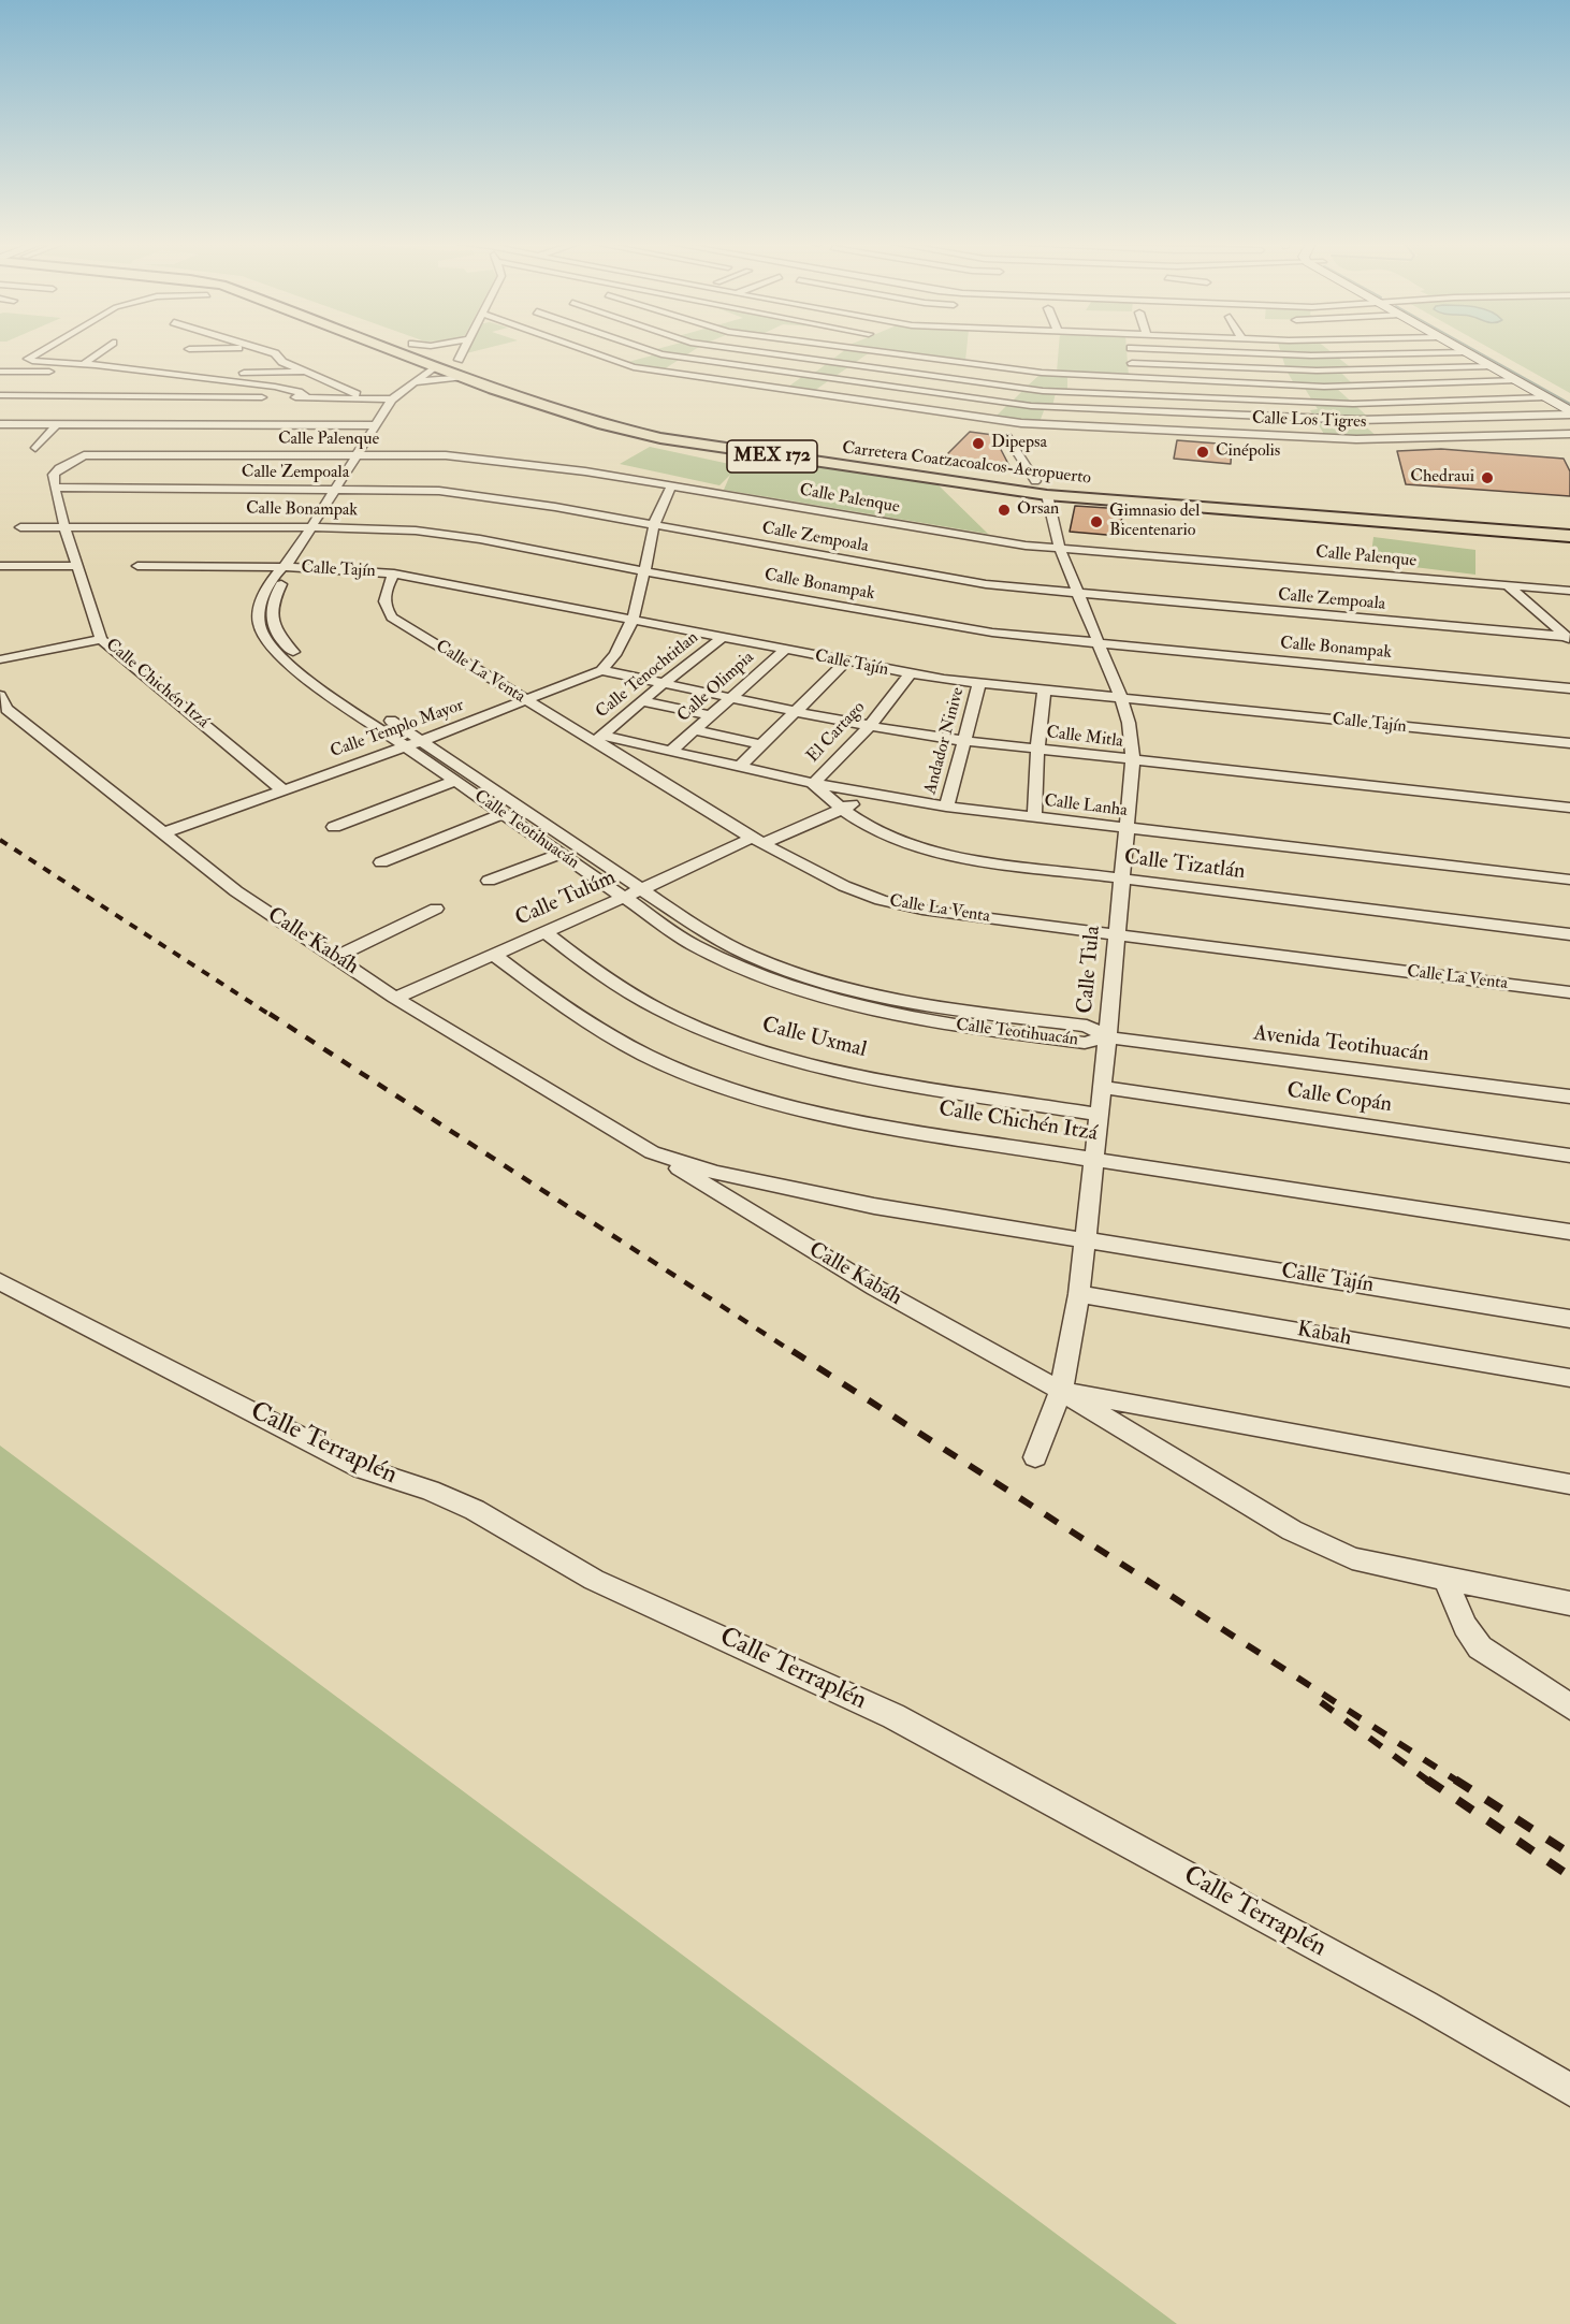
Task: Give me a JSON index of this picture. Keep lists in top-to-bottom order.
{
  "streets": {
    "main road": ["MEX 172", "Carretera Coatzacoalcos-Aeropuerto"],
    "street": [
      "Calle Los Tigres",
      "Calle Palenque",
      "Calle Zempoala",
      "Calle Bonampak",
      "Calle Tajín",
      "Calle La Venta",
      "Calle Tenochtitlan",
      "Calle Chichén Itzá",
      "Calle Olimpia",
      "Calle Templo Mayor",
      "El Cartago",
      "Calle Mitla",
      "Andador Ninive",
      "Calle Lanha",
      "Calle Teotihuacán",
      "Calle Tizatlán",
      "Calle Tulúm",
      "Calle Kabáh",
      "Calle Tula",
      "Calle Uxmal",
      "Avenida Teotihuacán",
      "Calle Copán",
      "Kabah",
      "Calle Terraplén"
    ]
  },
  "crossings": [
    ["Calle Palenque", "Calle Zempoala"],
    ["Calle Palenque", "Calle Chichén Itzá"],
    ["Calle Palenque", "Calle Teotihuacán"],
    ["Calle Palenque", "Calle Tula"],
    ["Carretera Coatzacoalcos-Aeropuerto", "Calle Teotihuacán"],
    ["Carretera Coatzacoalcos-Aeropuerto", "Calle Tula"],
    ["Calle Zempoala", "Calle Chichén Itzá"],
    ["Calle Zempoala", "Calle Teotihuacán"],
    ["Calle Zempoala", "Calle Tula"],
    ["Calle Bonampak", "Calle Chichén Itzá"],
    ["Calle Bonampak", "Calle Teotihuacán"],
    ["Calle Bonampak", "Calle Tula"],
    ["Calle Tajín", "Calle La Venta"],
    ["Calle Tajín", "Calle Tenochtitlan"],
    ["Calle Tajín", "Calle Olimpia"],
    ["Calle Tajín", "El Cartago"],
    ["Calle Tajín", "Andador Ninive"],
    ["Calle Tajín", "Calle Teotihuacán"],
    ["Calle Tajín", "Calle Kabáh"],
    ["Calle Tajín", "Calle Tula"],
    ["Calle La Venta", "Calle Tenochtitlan"],
    ["Calle La Venta", "Calle Templo Mayor"],
    ["Calle La Venta", "Calle Lanha"],
    ["Calle La Venta", "Calle Tulúm"],
    ["Calle La Venta", "Calle Tula"],
    ["Calle Tenochtitlan", "Calle Mitla"],
    ["Calle Tenochtitlan", "Calle Lanha"],
    ["Calle Chichén Itzá", "Calle Templo Mayor"],
    ["Calle Chichén Itzá", "Calle Tulúm"],
    ["Calle Chichén Itzá", "Calle Tula"],
    ["Calle Olimpia", "Calle Mitla"],
    ["Calle Olimpia", "Calle Lanha"],
    ["Calle Templo Mayor", "Calle Mitla"],
    ["Calle Templo Mayor", "Calle Teotihuacán"],
    ["Calle Templo Mayor", "Calle Kabáh"],
    ["El Cartago", "Calle Mitla"],
    ["El Cartago", "Calle Lanha"],
    ["El Cartago", "Calle Tizatlán"],
    ["Calle Mitla", "Andador Ninive"],
    ["Calle Mitla", "Calle Tula"],
    ["Andador Ninive", "Calle Lanha"],
    ["Calle Lanha", "Calle Tizatlán"],
    ["Calle Lanha", "Calle Tulúm"],
    ["Calle Lanha", "Calle Tula"],
    ["Calle Teotihuacán", "Calle Tulúm"],
    ["Calle Teotihuacán", "Calle Tula"],
    ["Calle Teotihuacán", "Avenida Teotihuacán"],
    ["Calle Tizatlán", "Calle Tulúm"],
    ["Calle Tizatlán", "Calle Tula"],
    ["Calle Tulúm", "Calle Kabáh"],
    ["Calle Tulúm", "Calle Uxmal"],
    ["Calle Kabáh", "Calle Tula"],
    ["Calle Tula", "Calle Uxmal"],
    ["Calle Tula", "Avenida Teotihuacán"],
    ["Calle Tula", "Calle Copán"],
    ["Calle Tula", "Kabah"]
  ],
  "places": [
    "Dipepsa",
    "Cinépolis",
    "Chedraui",
    "Orsan",
    "Gimnasio del Bicentenario"
  ]
}
